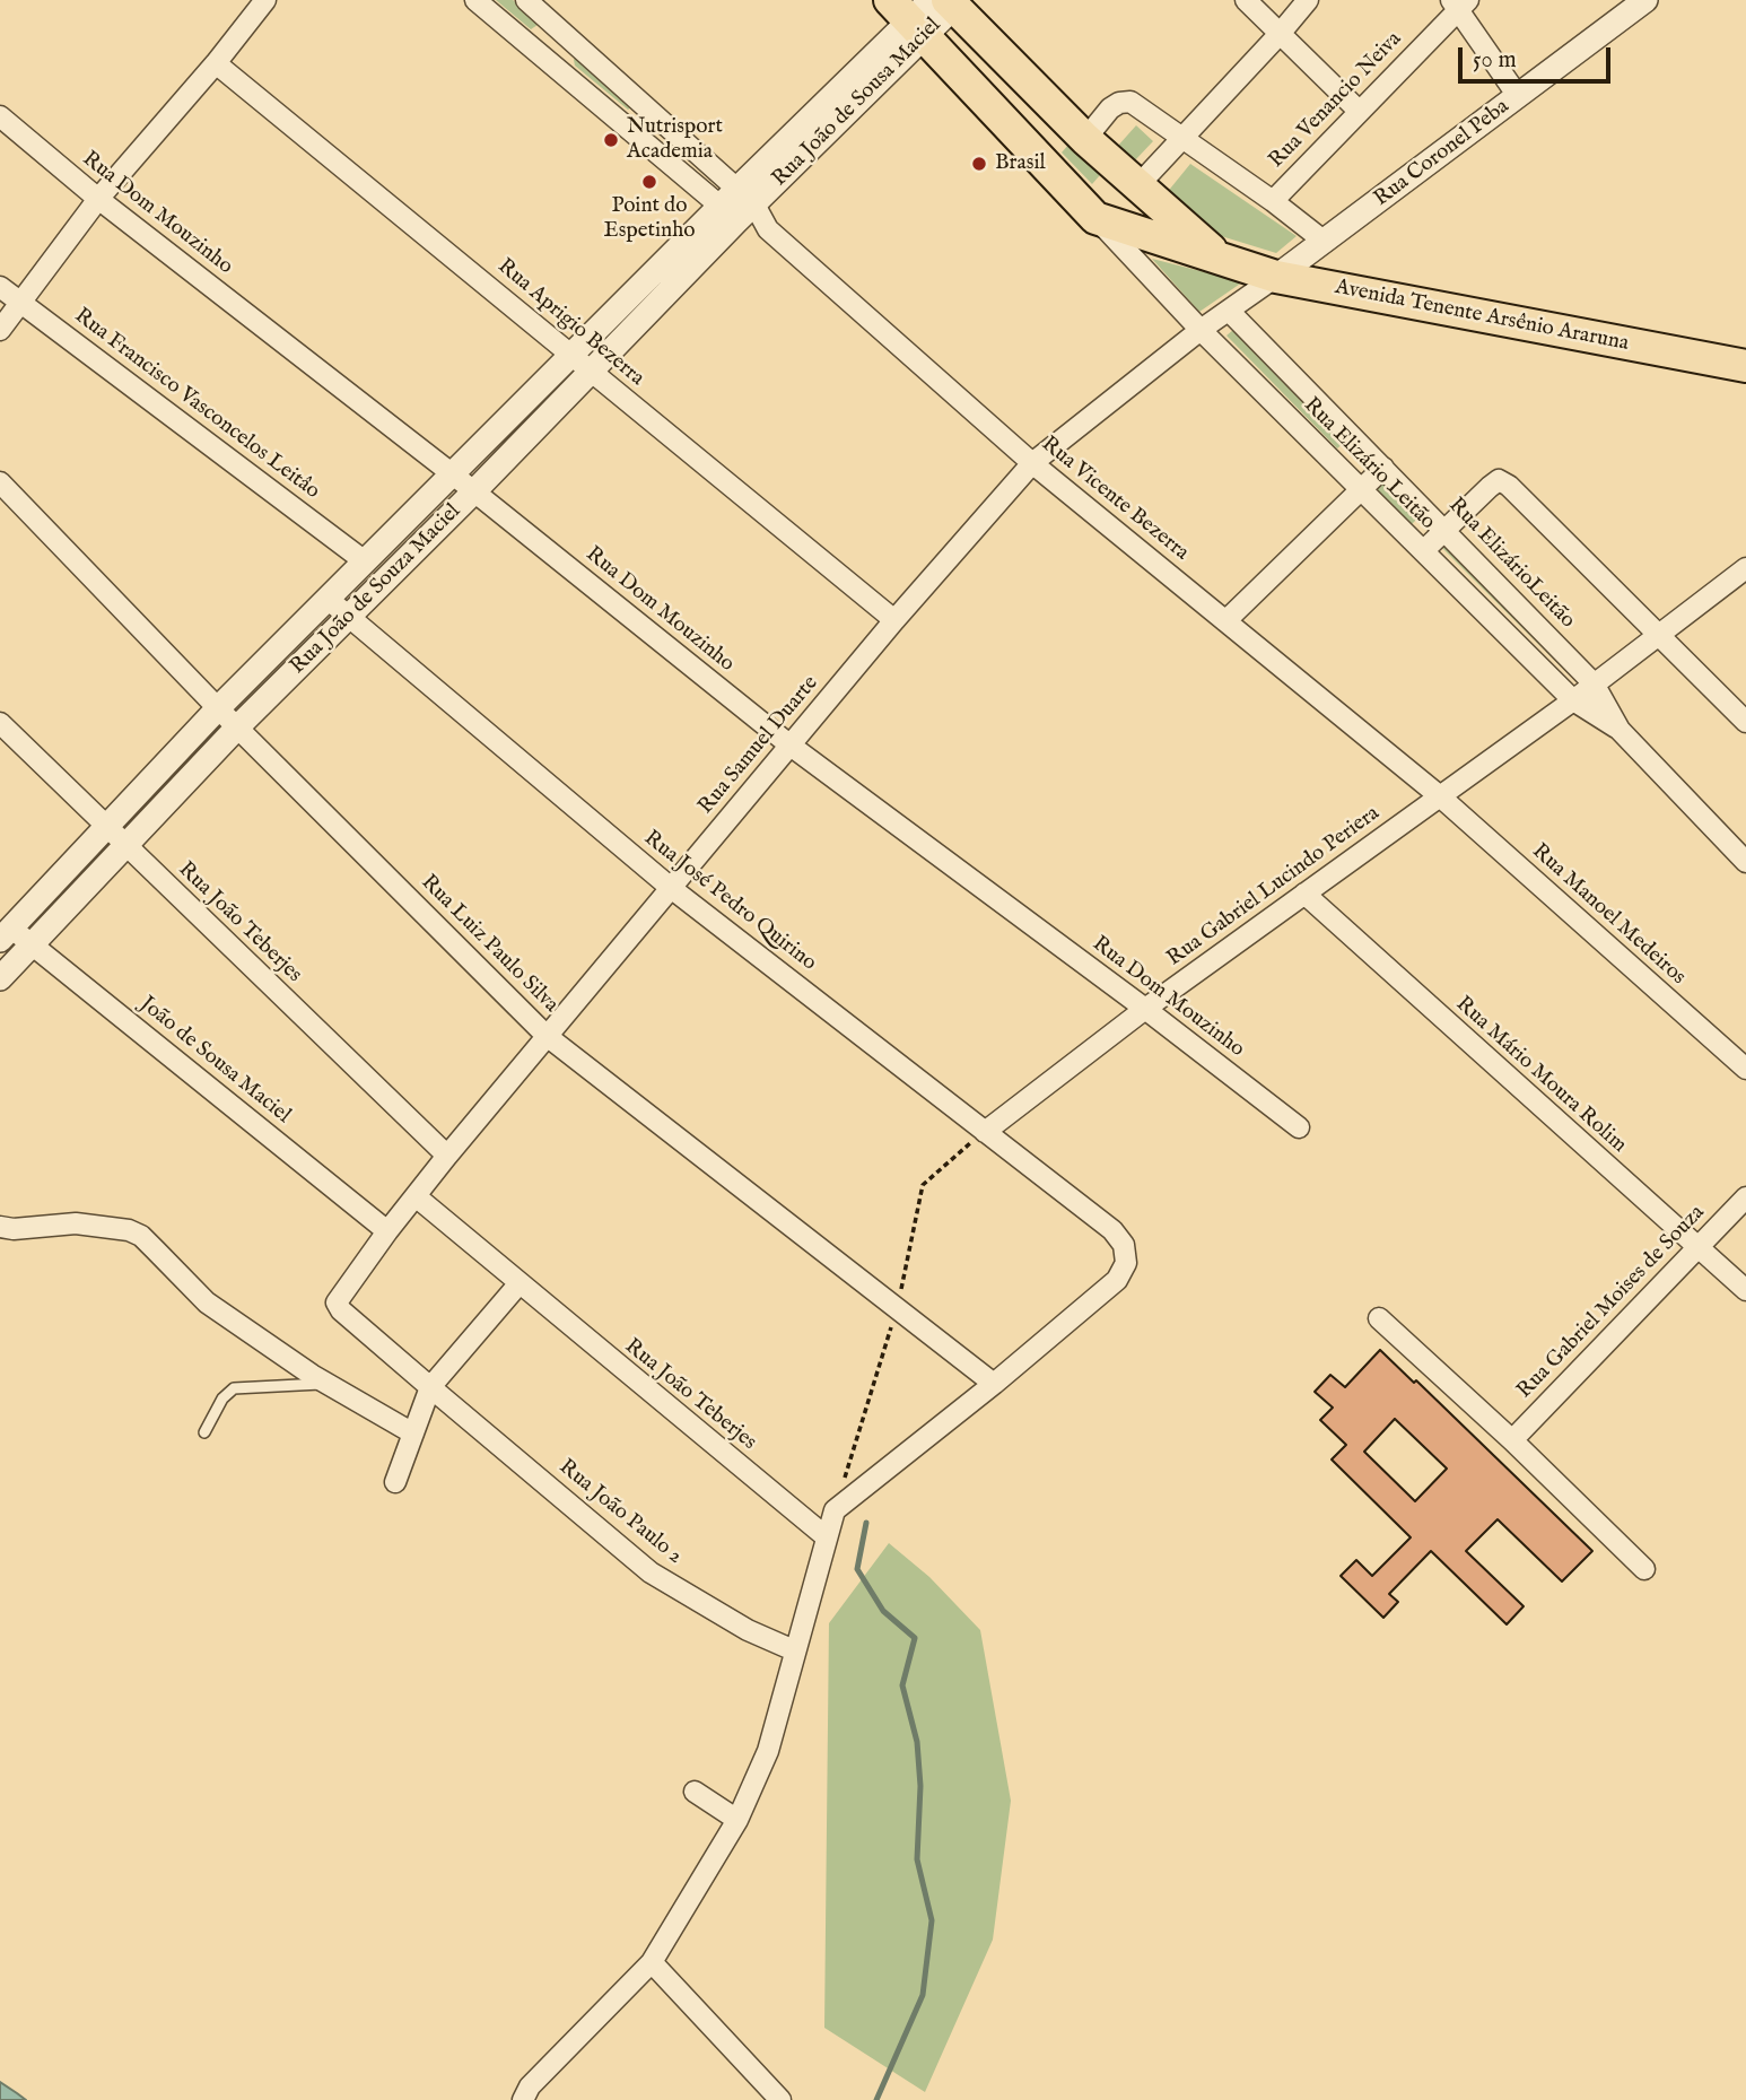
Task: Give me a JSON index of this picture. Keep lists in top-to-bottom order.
{
  "streets": {
    "main road": ["Avenida Tenente Arsênio Araruna"],
    "street": [
      "Rua Venancio Neiva",
      "Rua João de Sousa Maciel",
      "Rua Coronel Peba",
      "Rua Dom Mouzinho",
      "Rua Aprigio Bezerra",
      "Rua Francisco Vasconcelos Leitâo",
      "Rua Elizário Leitão",
      "Rua Vicente Bezerra",
      "Rua ElizárioLeitão",
      "Rua João de Souza Maciel",
      "Rua Samuel Duarte",
      "Rua Gabriel Lucindo Periera",
      "Rua José Pedro Quirino",
      "Rua Manoel Medeiros",
      "Rua João Teberjes",
      "Rua Luiz Paulo Silva",
      "João de Sousa Maciel",
      "Rua Mário Moura Rolim",
      "Rua Gabriel Moises de Souza",
      "Rua João Paulo 2"
    ]
  },
  "crossings": [
    ["Rua João de Sousa Maciel", "Rua Vicente Bezerra"],
    ["Rua João de Sousa Maciel", "Rua João de Souza Maciel"],
    ["Rua Coronel Peba", "Avenida Tenente Arsênio Araruna"],
    ["Rua Coronel Peba", "Rua Samuel Duarte"],
    ["Rua Dom Mouzinho", "Rua João de Souza Maciel"],
    ["Rua Dom Mouzinho", "Rua Samuel Duarte"],
    ["Rua Dom Mouzinho", "Rua Gabriel Lucindo Periera"],
    ["Avenida Tenente Arsênio Araruna", "Rua Elizário Leitão"],
    ["Avenida Tenente Arsênio Araruna", "Rua Samuel Duarte"],
    ["Rua Aprigio Bezerra", "Rua João de Souza Maciel"],
    ["Rua Aprigio Bezerra", "Rua Samuel Duarte"],
    ["Rua Francisco Vasconcelos Leitâo", "Rua João de Souza Maciel"],
    ["Rua Elizário Leitão", "Rua ElizárioLeitão"],
    ["Rua Elizário Leitão", "Rua Samuel Duarte"],
    ["Rua Elizário Leitão", "Rua Gabriel Lucindo Periera"],
    ["Rua Vicente Bezerra", "Rua João de Souza Maciel"],
    ["Rua Vicente Bezerra", "Rua Samuel Duarte"],
    ["Rua Vicente Bezerra", "Rua Gabriel Lucindo Periera"],
    ["Rua Vicente Bezerra", "Rua Manoel Medeiros"],
    ["Rua ElizárioLeitão", "Rua Samuel Duarte"],
    ["Rua ElizárioLeitão", "Rua Gabriel Lucindo Periera"],
    ["Rua João de Souza Maciel", "Rua José Pedro Quirino"],
    ["Rua João de Souza Maciel", "Rua João Teberjes"],
    ["Rua João de Souza Maciel", "Rua Luiz Paulo Silva"],
    ["Rua João de Souza Maciel", "João de Sousa Maciel"],
    ["Rua Samuel Duarte", "Rua José Pedro Quirino"],
    ["Rua Samuel Duarte", "Rua João Teberjes"],
    ["Rua Samuel Duarte", "Rua Luiz Paulo Silva"],
    ["Rua Samuel Duarte", "João de Sousa Maciel"],
    ["Rua Samuel Duarte", "Rua João Paulo 2"],
    ["Rua Gabriel Lucindo Periera", "Rua José Pedro Quirino"],
    ["Rua Gabriel Lucindo Periera", "Rua Manoel Medeiros"],
    ["Rua Gabriel Lucindo Periera", "Rua Mário Moura Rolim"],
    ["Rua José Pedro Quirino", "Rua Luiz Paulo Silva"],
    ["Rua Mário Moura Rolim", "Rua Gabriel Moises de Souza"]
  ],
  "places": ["Nutrisport Academia", "Brasil", "Point do Espetinho"],
  "scale_bar": "50 m"
}
